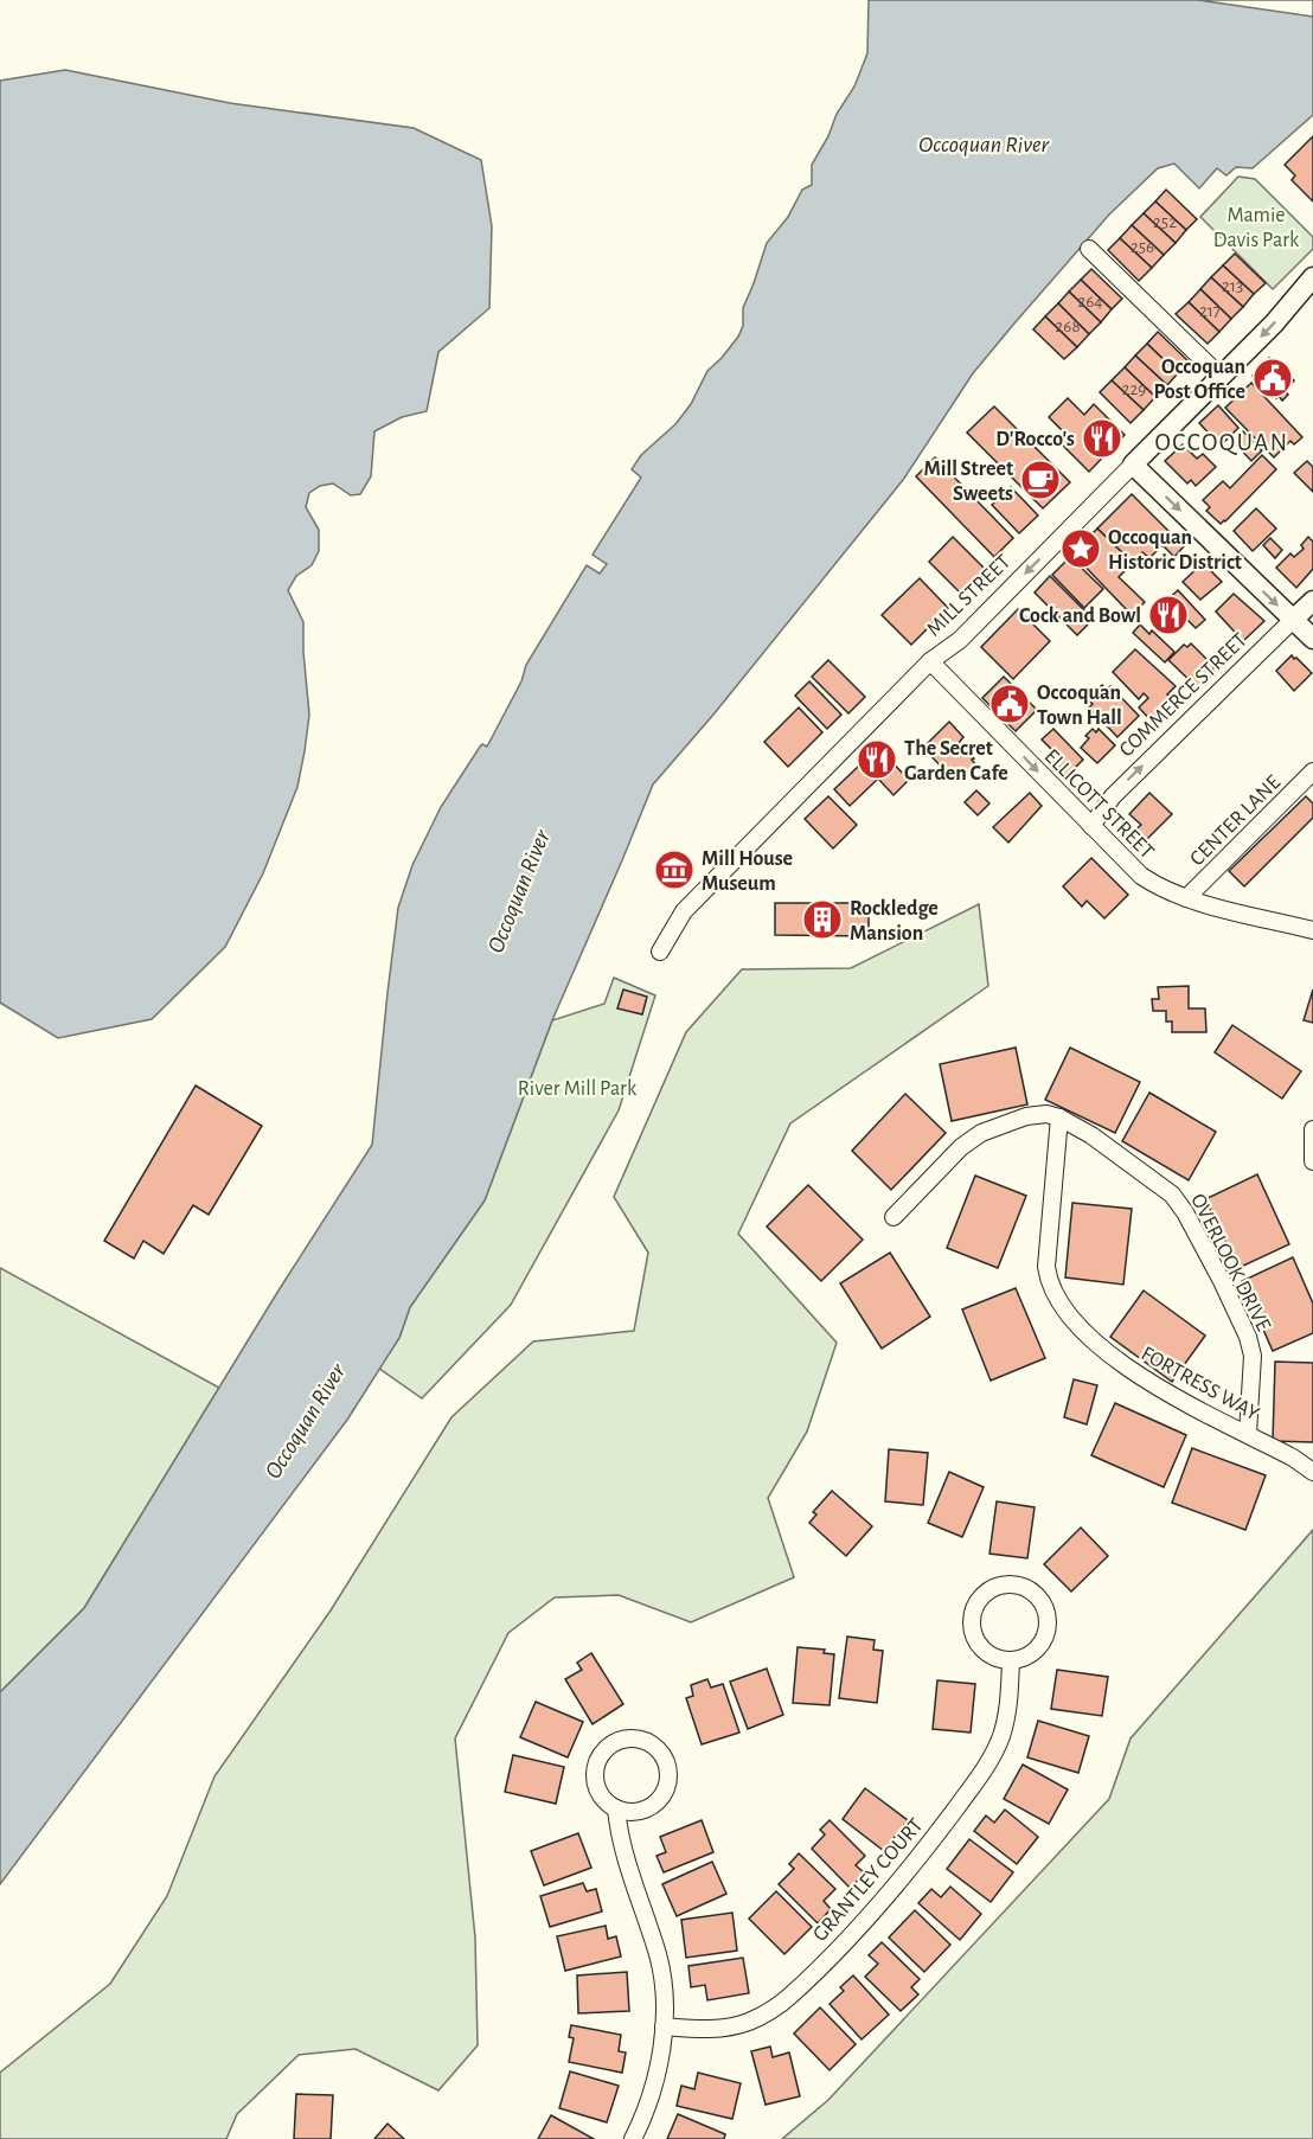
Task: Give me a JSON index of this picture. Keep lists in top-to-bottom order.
{
  "streets": {
    "street": [
      "MILL STREET",
      "COMMERCE STREET",
      "ELLICOTT STREET",
      "CENTER LANE",
      "OVERLOOK DRIVE",
      "FORTRESS WAY",
      "GRANTLEY COURT"
    ]
  },
  "crossings": [
    ["MILL STREET", "ELLICOTT STREET"],
    ["COMMERCE STREET", "ELLICOTT STREET"],
    ["ELLICOTT STREET", "CENTER LANE"],
    ["OVERLOOK DRIVE", "FORTRESS WAY"]
  ],
  "one_way": ["MILL STREET", "COMMERCE STREET", "ELLICOTT STREET"],
  "districts": ["OCCOQUAN"],
  "water": ["Occoquan River"],
  "parks": ["Mamie Davis Park", "River Mill Park"],
  "places": {
    "public building": ["Occoquan Post Office", "Occoquan Town Hall"],
    "restaurant": ["D'Rocco's", "Cock and Bowl", "The Secret Garden Cafe"],
    "cafe": ["Mill Street Sweets"],
    "place": ["Occoquan Historic District"],
    "museum": ["Mill House Museum"],
    "building": ["Rockledge Mansion"]
  },
  "house_numbers": [
    "252",
    "256",
    "213",
    "264",
    "217",
    "268",
    "229"
  ]
}
